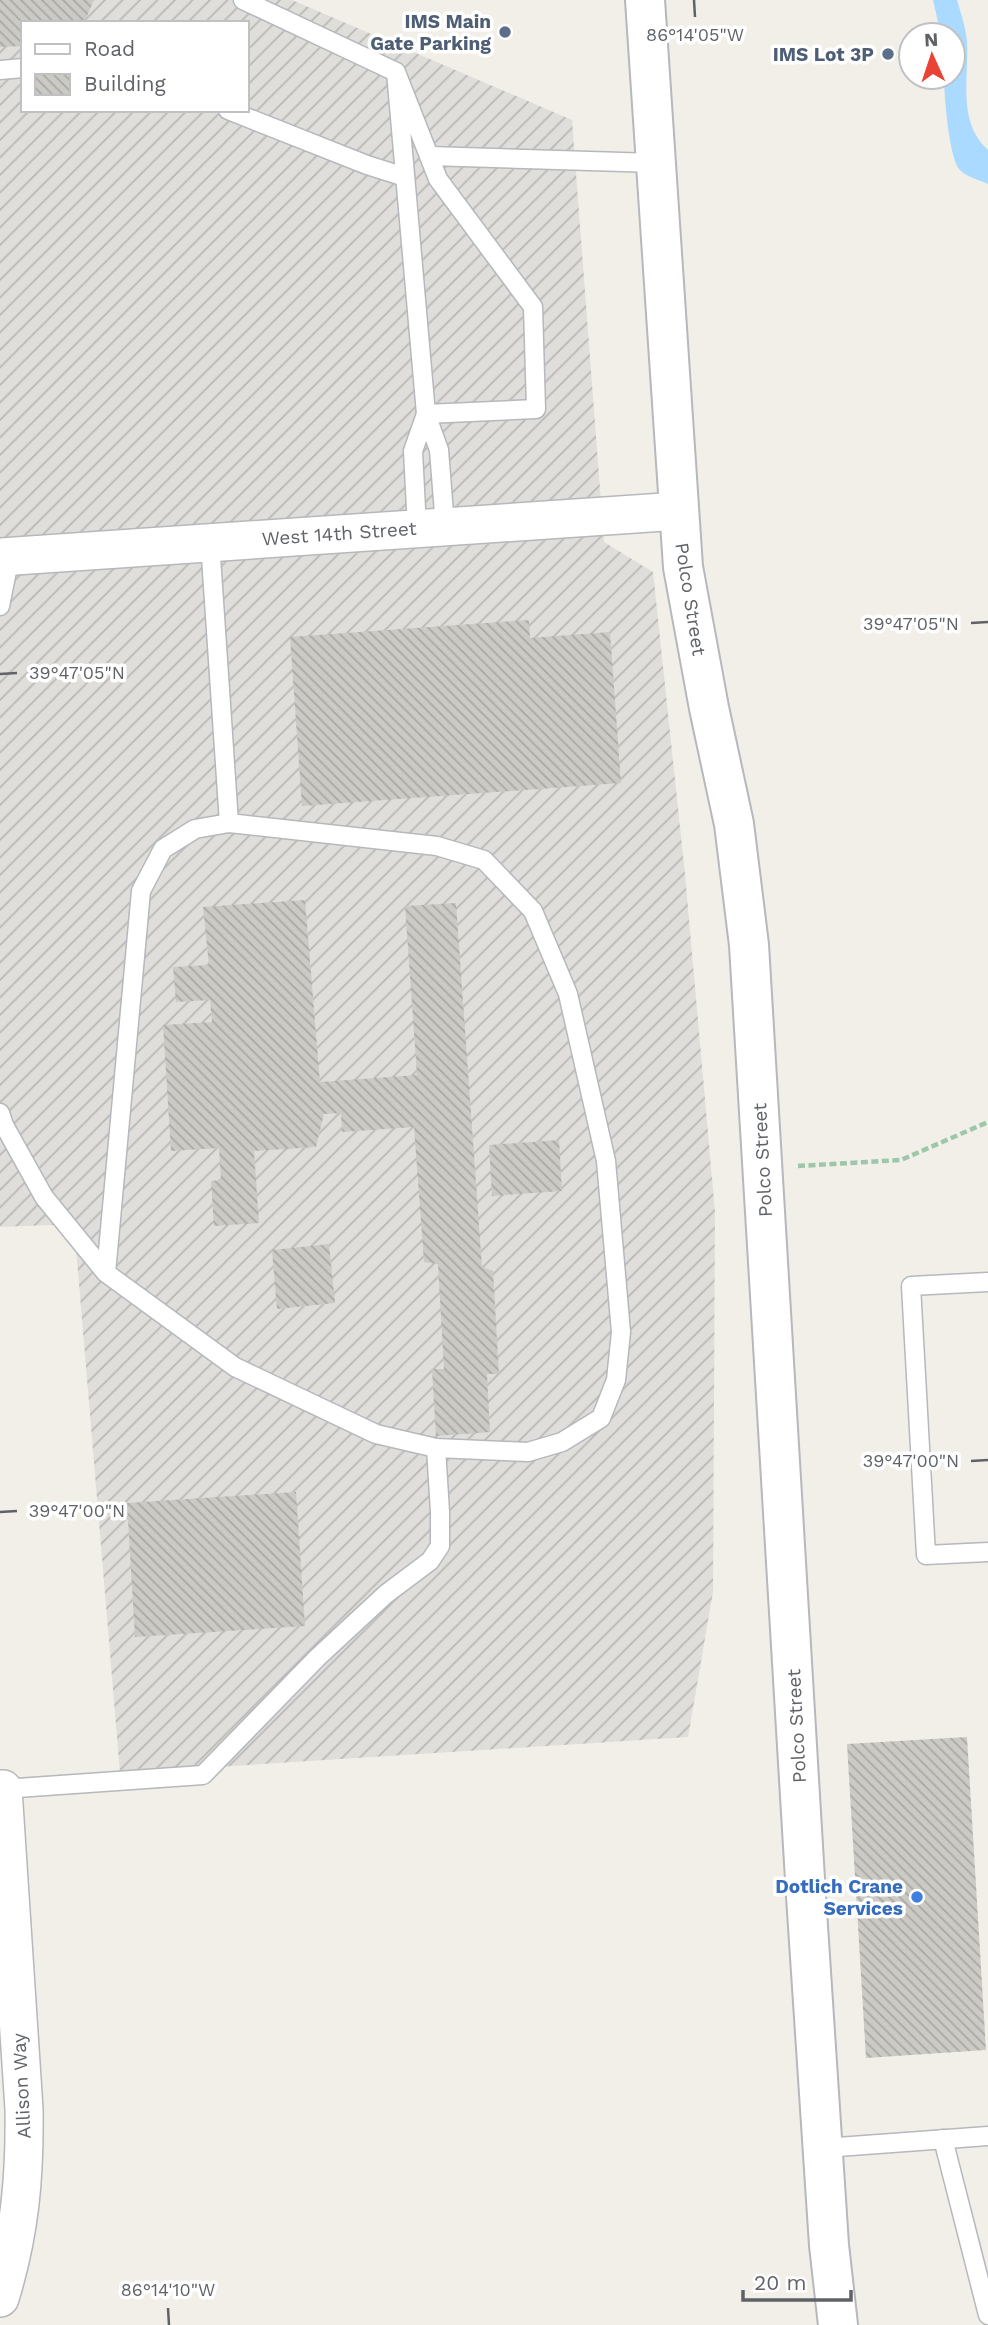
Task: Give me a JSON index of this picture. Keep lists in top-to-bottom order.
{
  "streets": {
    "street": ["West 14th Street", "Polco Street", "Allison Way"]
  },
  "crossings": [
    ["West 14th Street", "Polco Street"]
  ],
  "places": ["IMS Main Gate Parking", "IMS Lot 3P", "Dotlich Crane Services"],
  "legend": ["Road", "Building"],
  "scale_bar": "20 m",
  "north": "top",
  "coordinates": [
    "86°14'05\"W",
    "39°47'05\"N",
    "39°47'00\"N",
    "86°14'10\"W"
  ]
}
